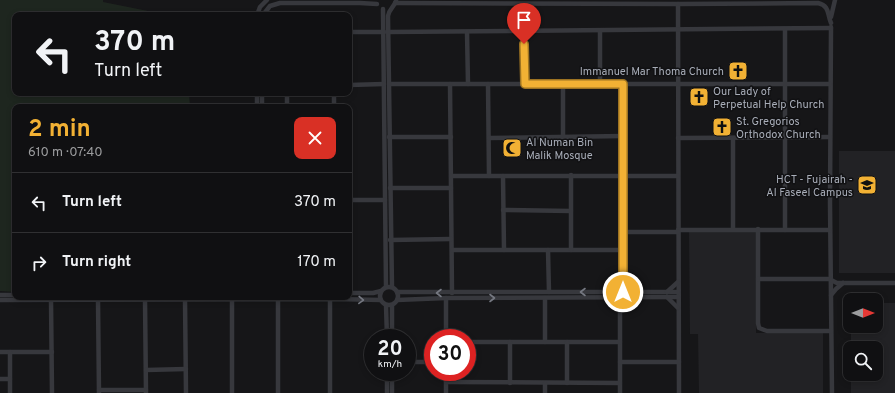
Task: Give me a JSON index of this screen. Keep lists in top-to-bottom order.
{
  "places": {
    "church": ["Immanuel Mar Thoma Church", "Our Lady of Perpetual Help Church", "St. Gregorios Orthodox Church"],
    "mosque": ["Al Numan Bin Malik Mosque"],
    "school or university": ["HCT - Fujairah - Al Faseel Campus"]
  },
  "north": "right",
  "page": {
    "turn": ["370 m", "Turn left"],
    "heading": ["2 min", "610 m · 07:40"],
    "list": [
      {
        "name": "Turn left",
        "value": "370 m"
      },
      {
        "name": "Turn right",
        "value": "170 m"
      }
    ],
    "speed": "20 km/h",
    "limit": "30"
  }
}
